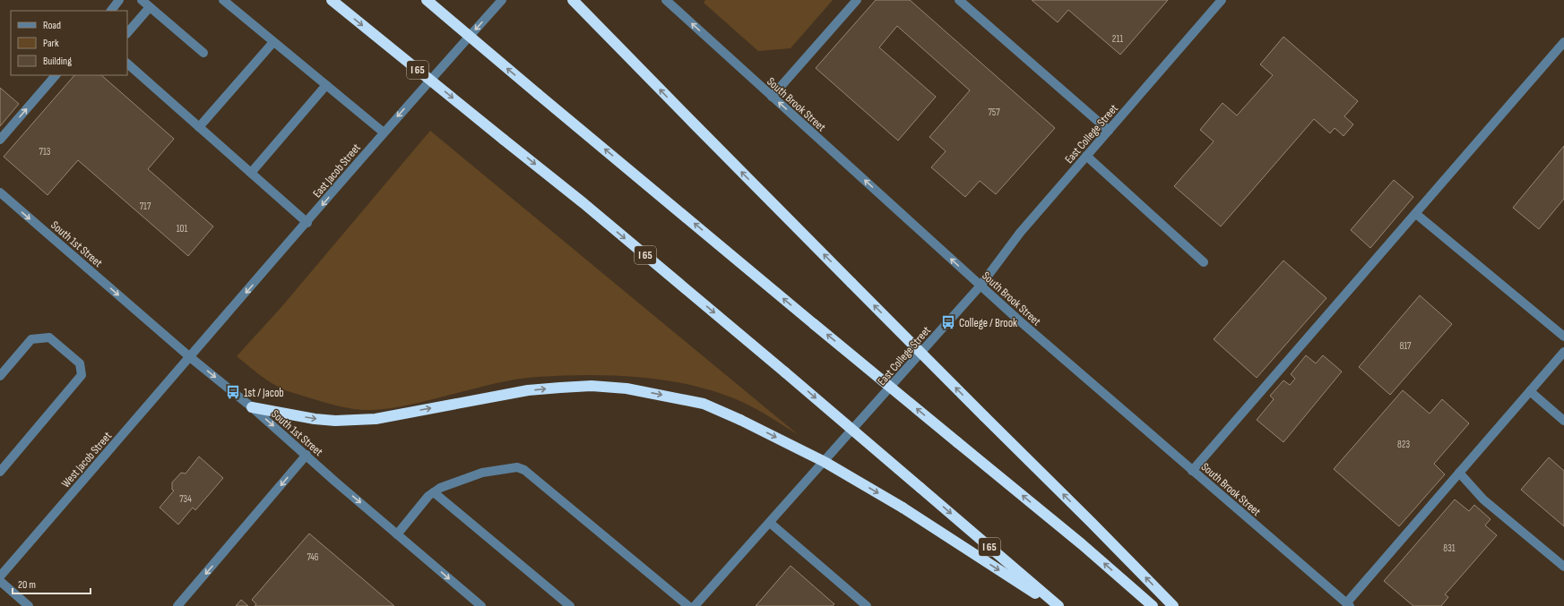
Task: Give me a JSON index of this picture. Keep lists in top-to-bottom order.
{
  "streets": {
    "highway": ["I 65"],
    "street": [
      "South Brook Street",
      "East College Street",
      "East Jacob Street",
      "South 1st Street",
      "West Jacob Street"
    ]
  },
  "crossings": [
    ["South Brook Street", "East College Street"],
    ["East Jacob Street", "South 1st Street"],
    ["East Jacob Street", "West Jacob Street"],
    ["South 1st Street", "West Jacob Street"]
  ],
  "one_way": ["South Brook Street", "East Jacob Street", "South 1st Street"],
  "places": {
    "bus stop": ["College / Brook", "1st / Jacob"]
  },
  "house_numbers": [
    "211",
    "757",
    "713",
    "717",
    "101",
    "817",
    "823",
    "734",
    "831",
    "746"
  ],
  "legend": ["Road", "Park", "Building"],
  "scale_bar": "20 m"
}
